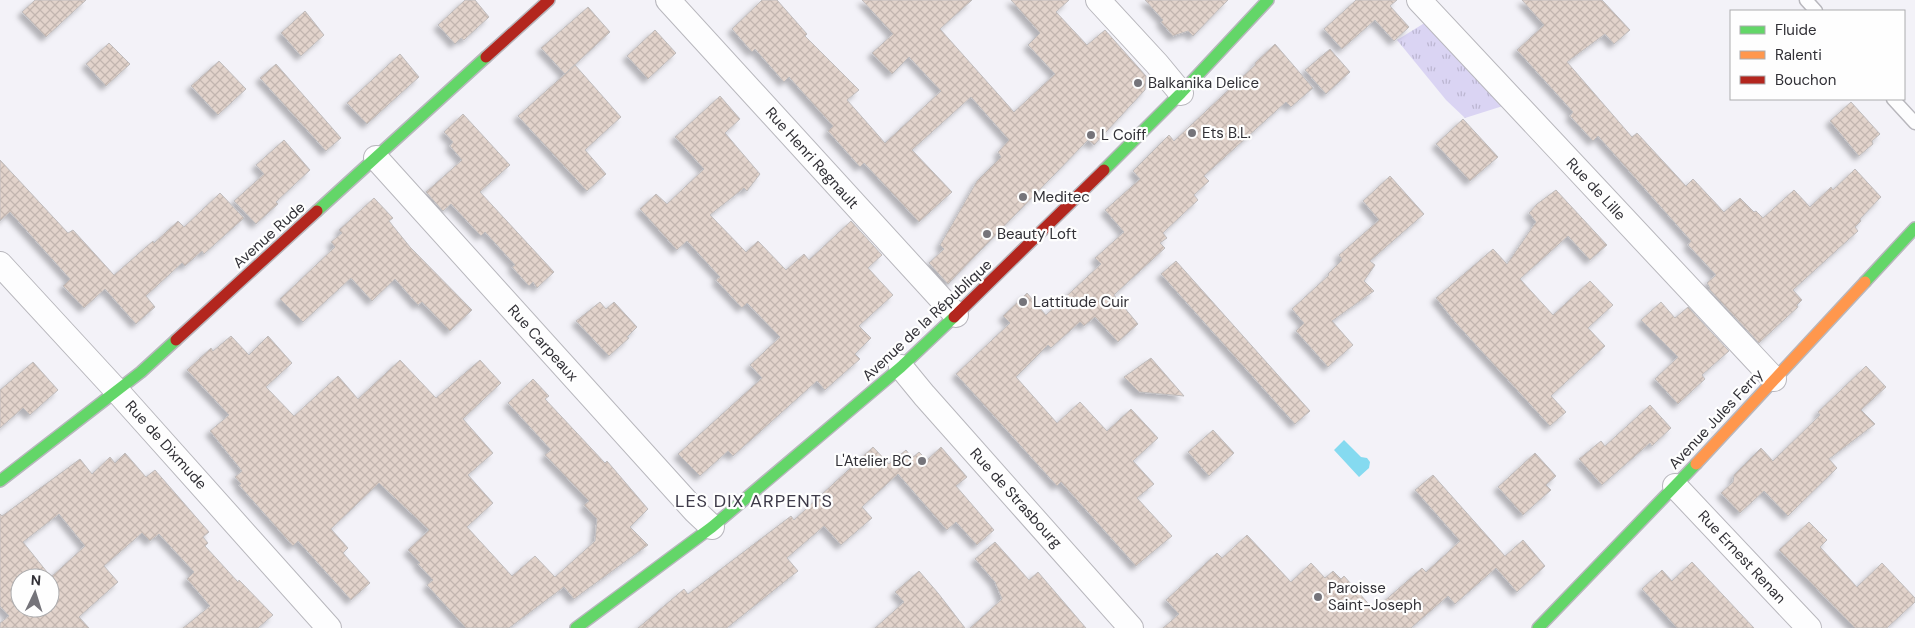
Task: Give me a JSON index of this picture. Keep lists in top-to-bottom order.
{
  "streets": {
    "street": [
      "Rue Henri Regnault",
      "Rue de Lille",
      "Avenue Rude",
      "Avenue de la République",
      "Rue Carpeaux",
      "Avenue Jules Ferry",
      "Rue de Dixmude",
      "Rue de Strasbourg",
      "Rue Ernest Renan"
    ]
  },
  "crossings": [
    ["Rue Henri Regnault", "Avenue de la République"],
    ["Rue de Lille", "Avenue Jules Ferry"],
    ["Avenue Rude", "Rue Carpeaux"],
    ["Avenue Rude", "Rue de Dixmude"],
    ["Avenue de la République", "Rue Carpeaux"],
    ["Avenue de la République", "Rue de Strasbourg"],
    ["Avenue Jules Ferry", "Rue Ernest Renan"]
  ],
  "districts": ["LES DIX ARPENTS"],
  "places": [
    "Balkanika Delice",
    "Ets B.L.",
    "L Coiff",
    "Meditec",
    "Beauty Loft",
    "Lattitude Cuir",
    "L'Atelier BC",
    "Paroisse Saint-Joseph"
  ],
  "legend": ["Fluide", "Ralenti", "Bouchon"],
  "north": "top"
}
